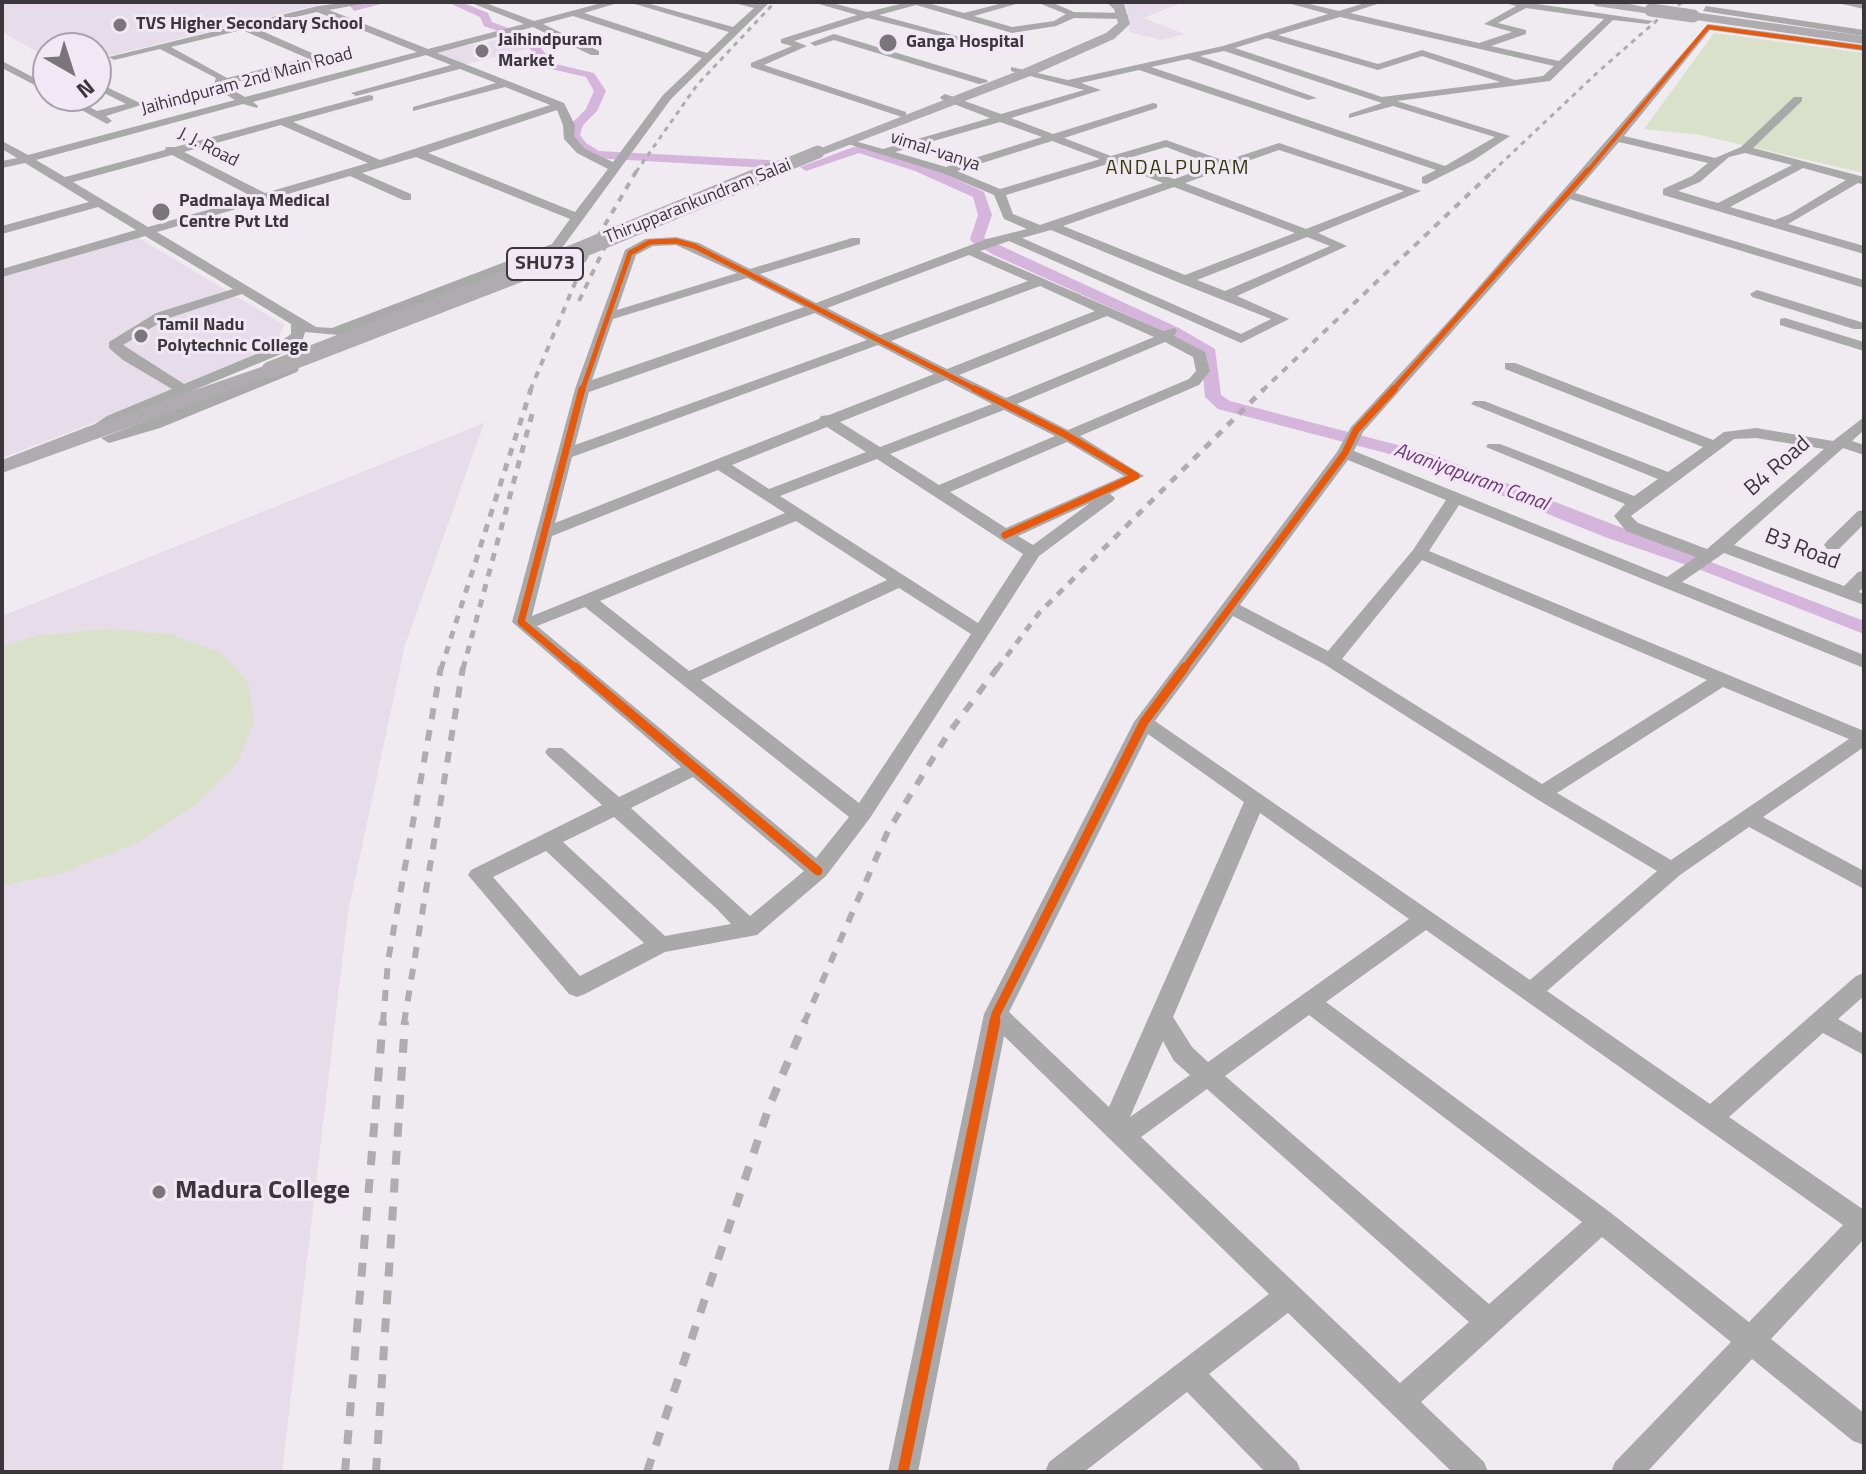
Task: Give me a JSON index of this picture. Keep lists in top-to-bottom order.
{
  "streets": {
    "main road": ["Thirupparankundram Salai", "SHU73"],
    "street": [
      "Jaihindpuram 2nd Main Road",
      "J. J. Road",
      "vimal-vanya",
      "B4 Road",
      "B3 Road"
    ]
  },
  "crossings": [
    ["Jaihindpuram 2nd Main Road", "J. J. Road"],
    ["B4 Road", "B3 Road"]
  ],
  "districts": ["ANDALPURAM"],
  "water": ["Avaniyapuram Canal"],
  "places": [
    "TVS Higher Secondary School",
    "Ganga Hospital",
    "Jaihindpuram Market",
    "Padmalaya Medical Centre Pvt Ltd",
    "Tamil Nadu Polytechnic College",
    "Madura College"
  ],
  "north": "bottom right"
}
